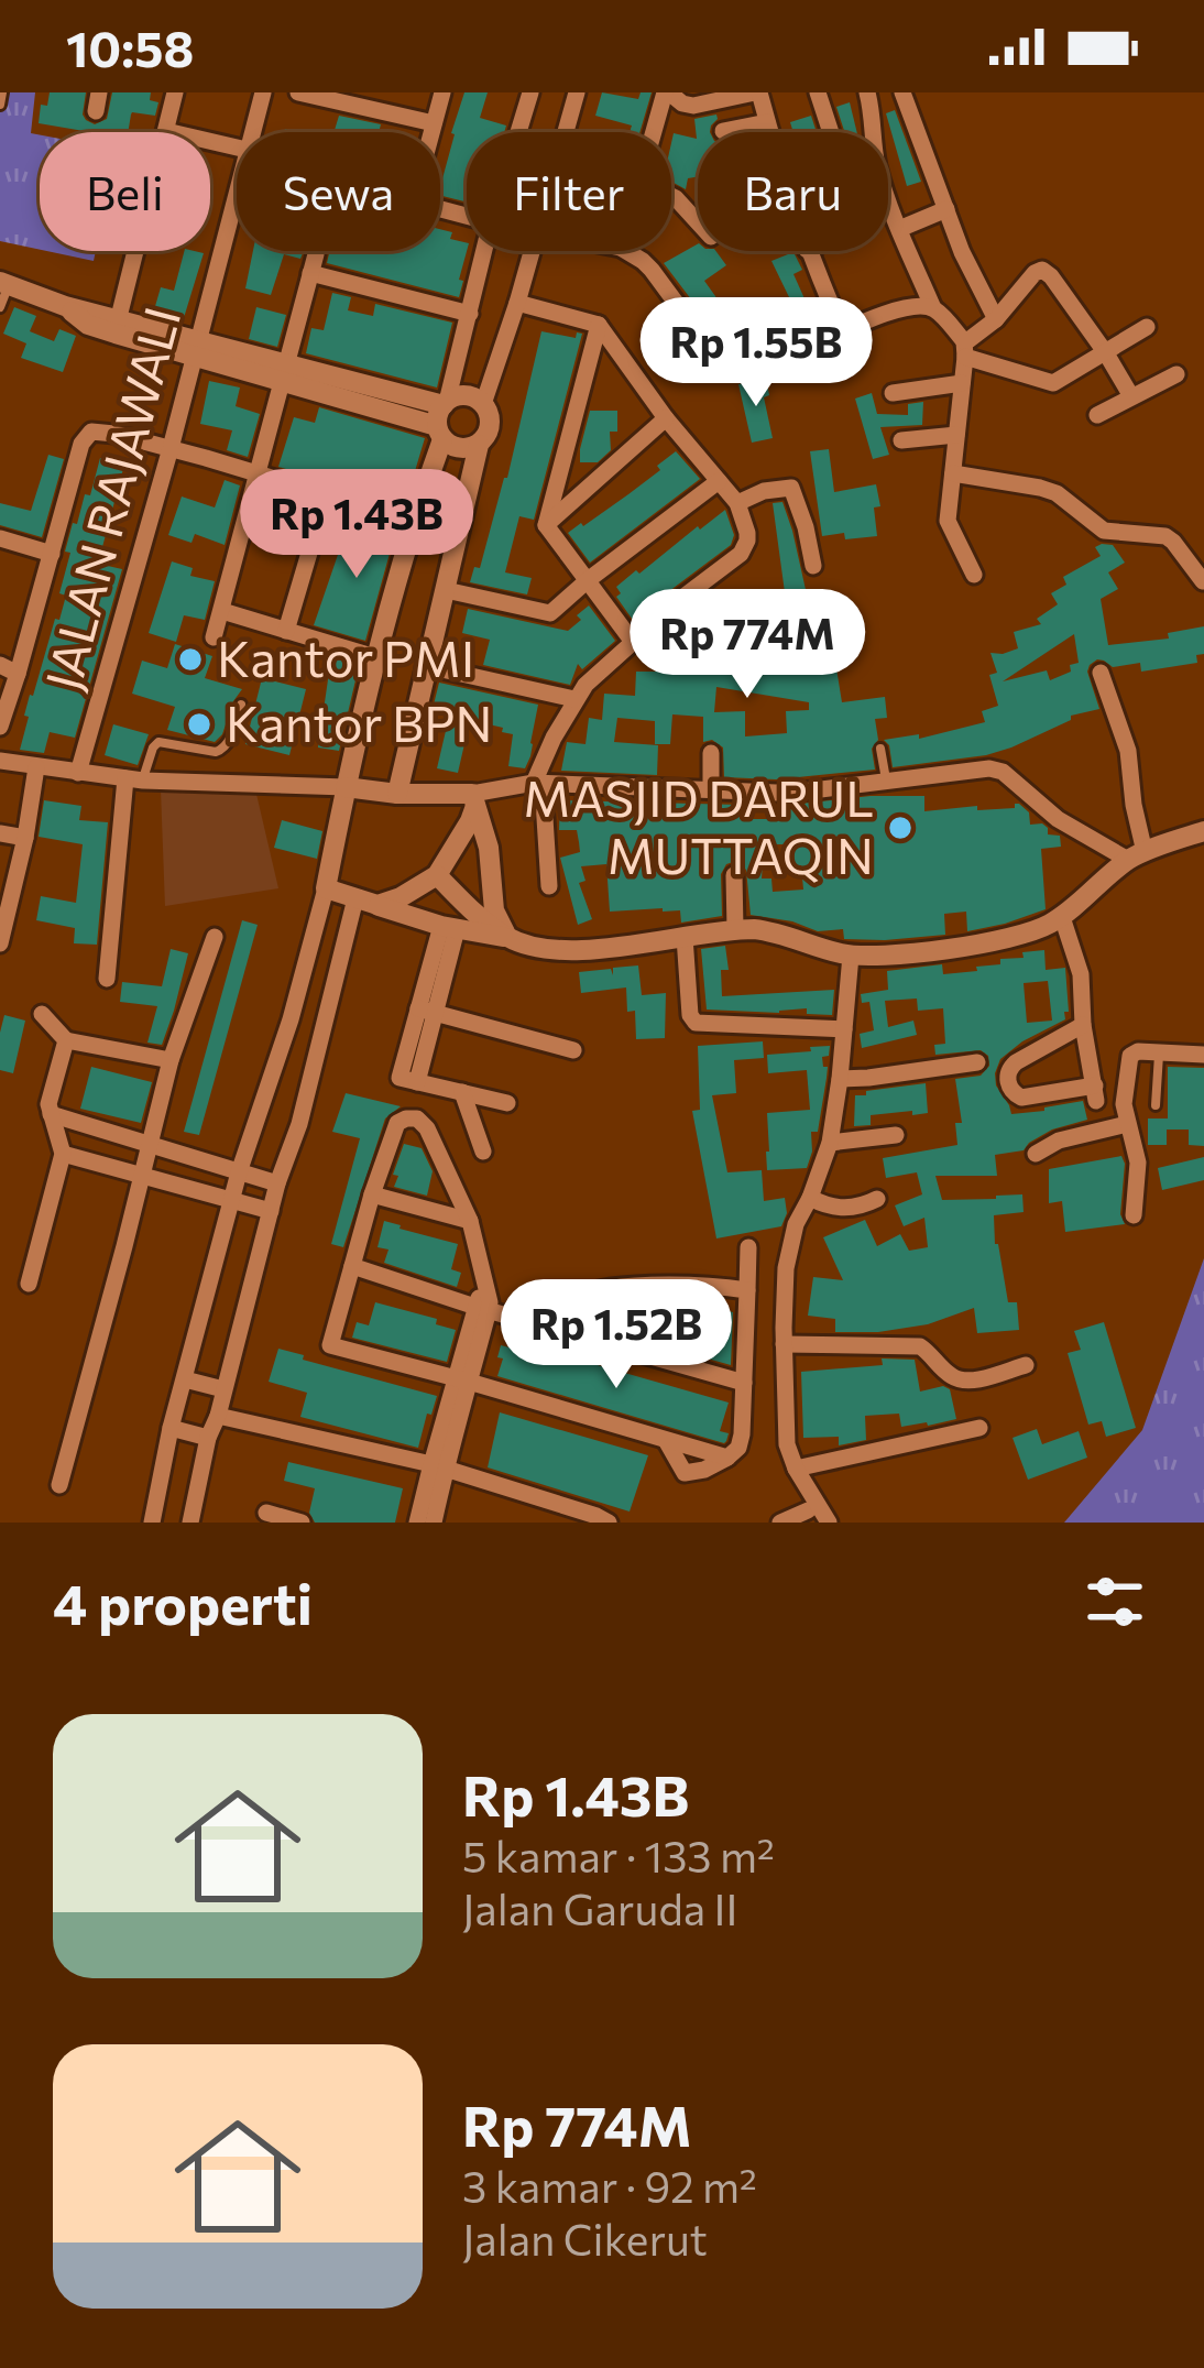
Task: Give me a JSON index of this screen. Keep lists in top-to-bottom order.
{
  "streets": {
    "street": ["JALAN RAJAWALI"]
  },
  "places": ["Kantor PMI", "Kantor BPN", "MASJID DARUL MUTTAQIN"],
  "page": {
    "status": "10:58",
    "chip": [
      "Beli",
      "Sewa",
      "Filter",
      "Baru"
    ],
    "price": [
      "Rp 1.55B",
      "Rp 1.43B",
      "Rp 774M",
      "Rp 1.52B"
    ],
    "heading": "4 properti",
    "list": [
      {
        "name": "Rp 1.43B",
        "note": "5 kamar · 133 m² · Jalan Garuda II"
      },
      {
        "name": "Rp 774M",
        "note": "3 kamar · 92 m² · Jalan Cikerut"
      }
    ]
  }
}
